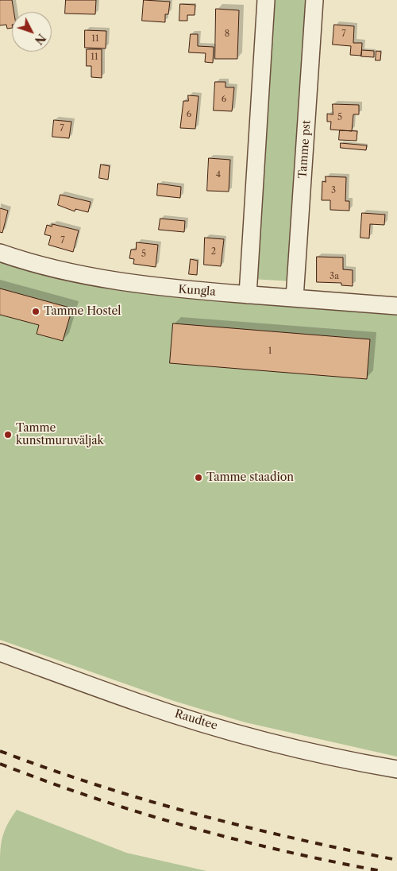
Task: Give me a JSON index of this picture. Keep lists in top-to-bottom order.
{
  "streets": {
    "street": ["Tamme pst", "Kungla", "Raudtee"]
  },
  "crossings": [
    ["Tamme pst", "Kungla"]
  ],
  "places": ["Tamme Hostel", "Tamme kunstmuruväljak", "Tamme staadion"],
  "house_numbers": [
    "8",
    "7",
    "11",
    "11",
    "6",
    "6",
    "5",
    "7",
    "4",
    "3",
    "7",
    "2",
    "5",
    "3a",
    "1"
  ],
  "north": "bottom right"
}
